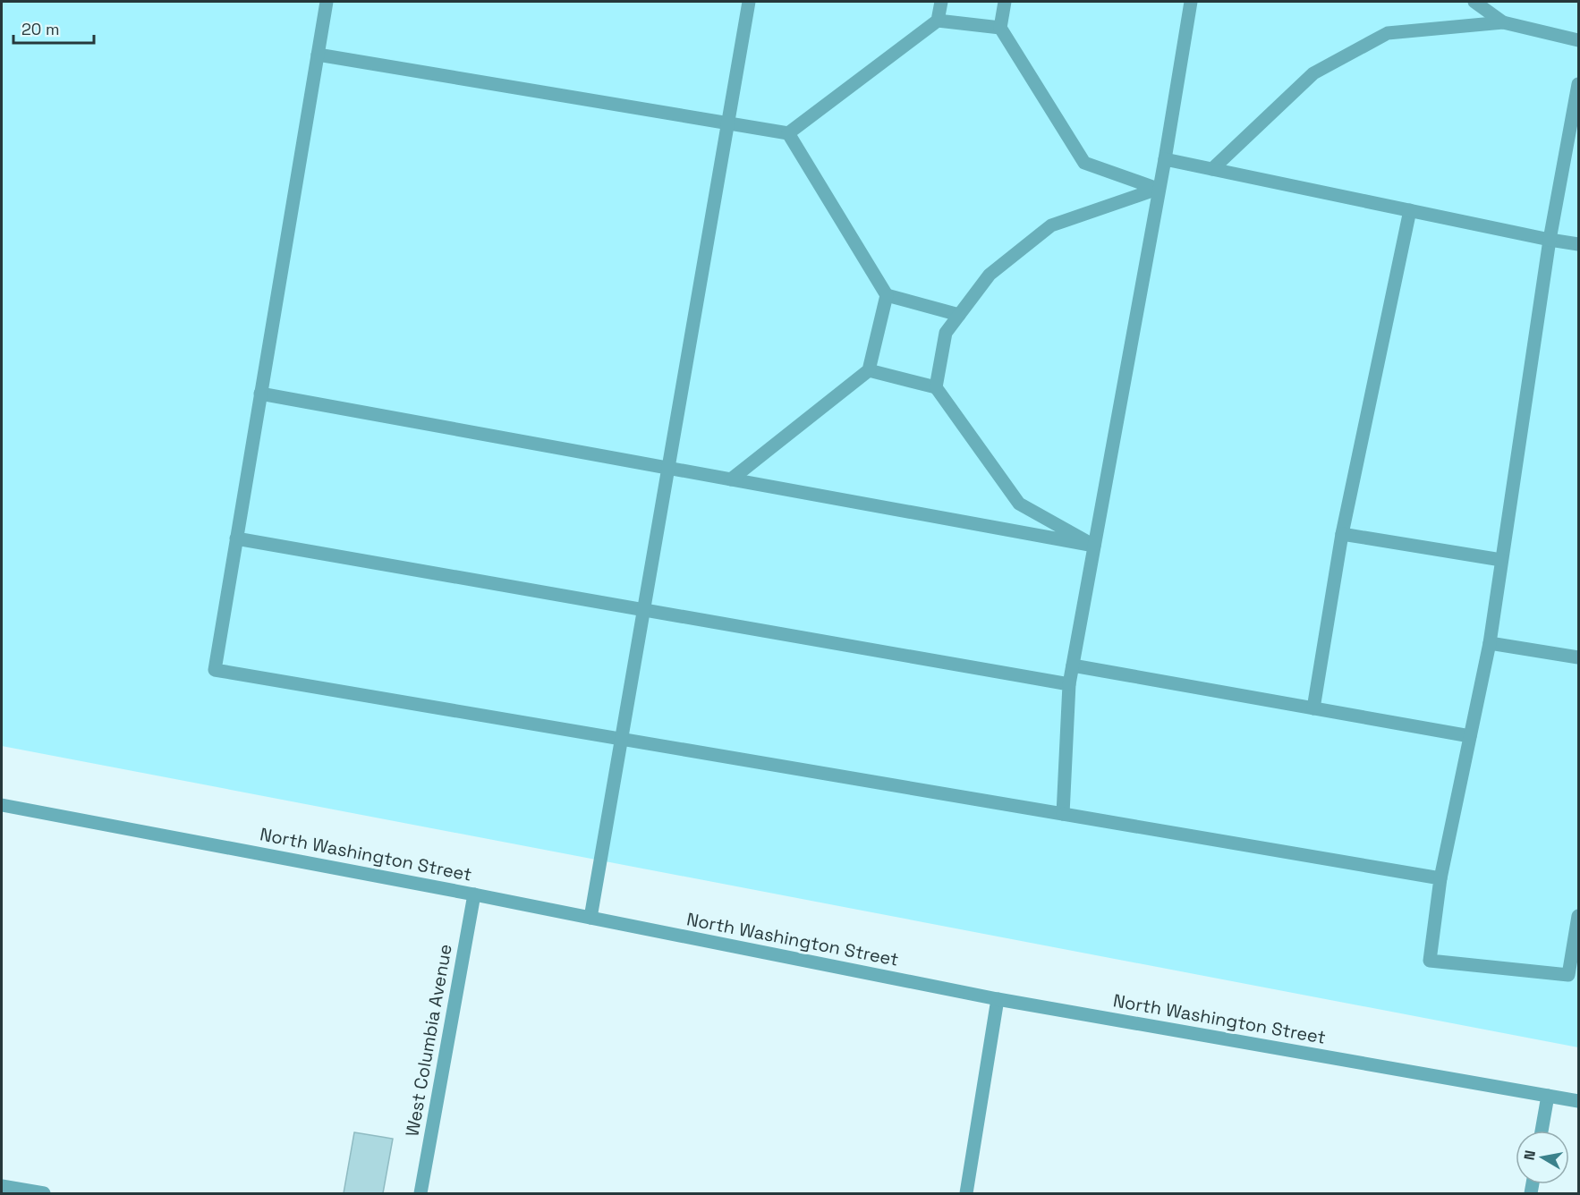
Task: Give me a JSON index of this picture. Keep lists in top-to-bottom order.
{
  "streets": {
    "street": ["North Washington Street", "West Columbia Avenue"]
  },
  "crossings": [
    ["North Washington Street", "West Columbia Avenue"]
  ],
  "scale_bar": "20 m",
  "north": "left"
}
